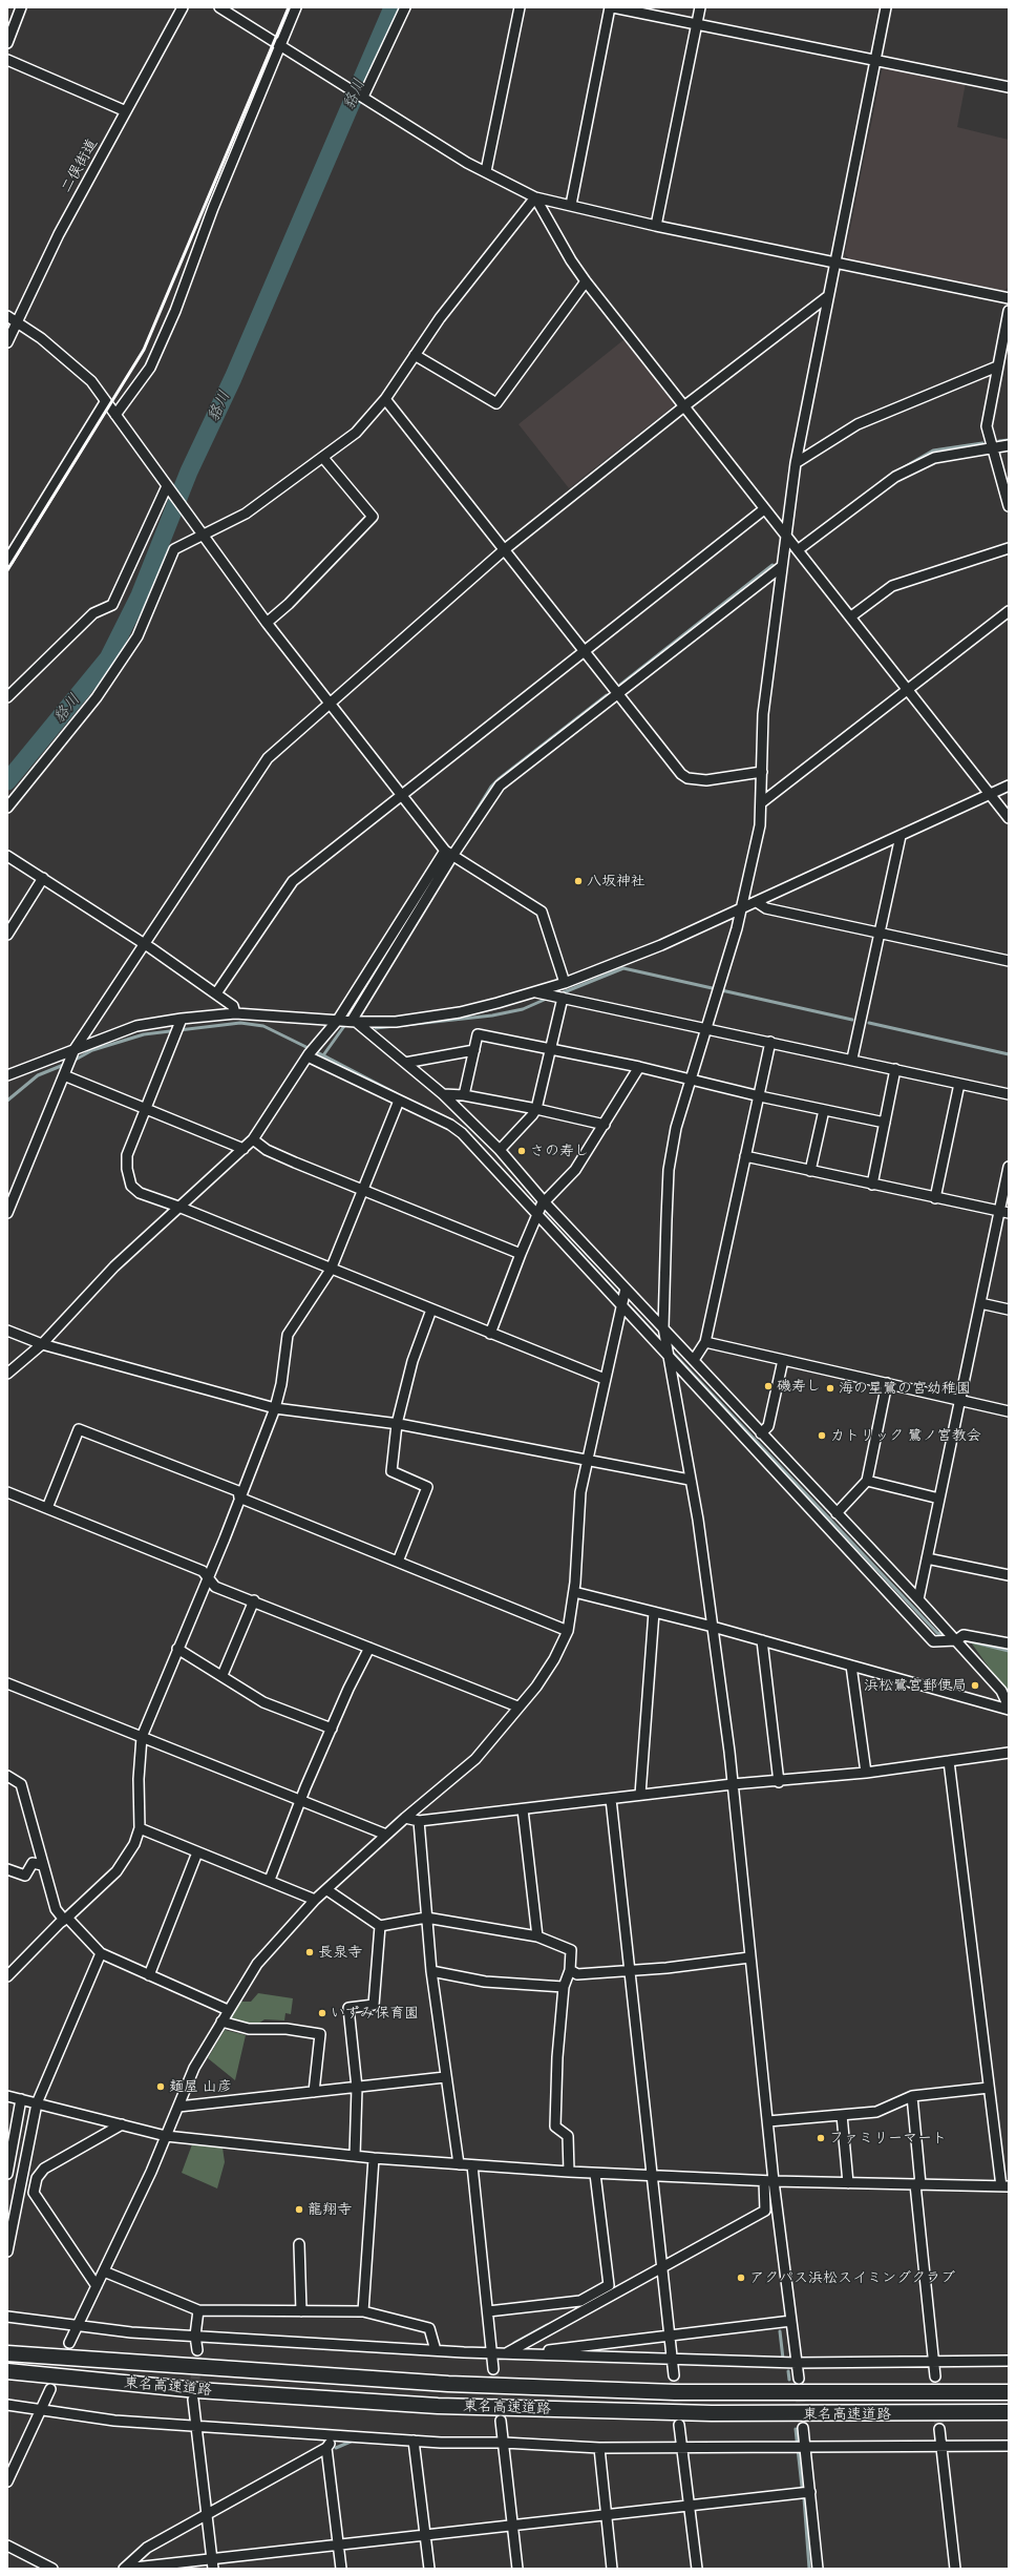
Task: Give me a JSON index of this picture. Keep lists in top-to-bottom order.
{
  "streets": {
    "highway": ["東名高速道路"],
    "street": ["二俣街道"]
  },
  "water": ["貉川"],
  "places": [
    "八坂神社",
    "さの寿し",
    "磯寿し",
    "海の星鷺の宮幼稚園",
    "カトリック 鷺ノ宮教会",
    "浜松鷺宮郵便局",
    "長泉寺",
    "いずみ保育園",
    "麺屋 山彦",
    "ファミリーマート",
    "龍翔寺",
    "アクパス浜松スイミングクラブ"
  ]
}
